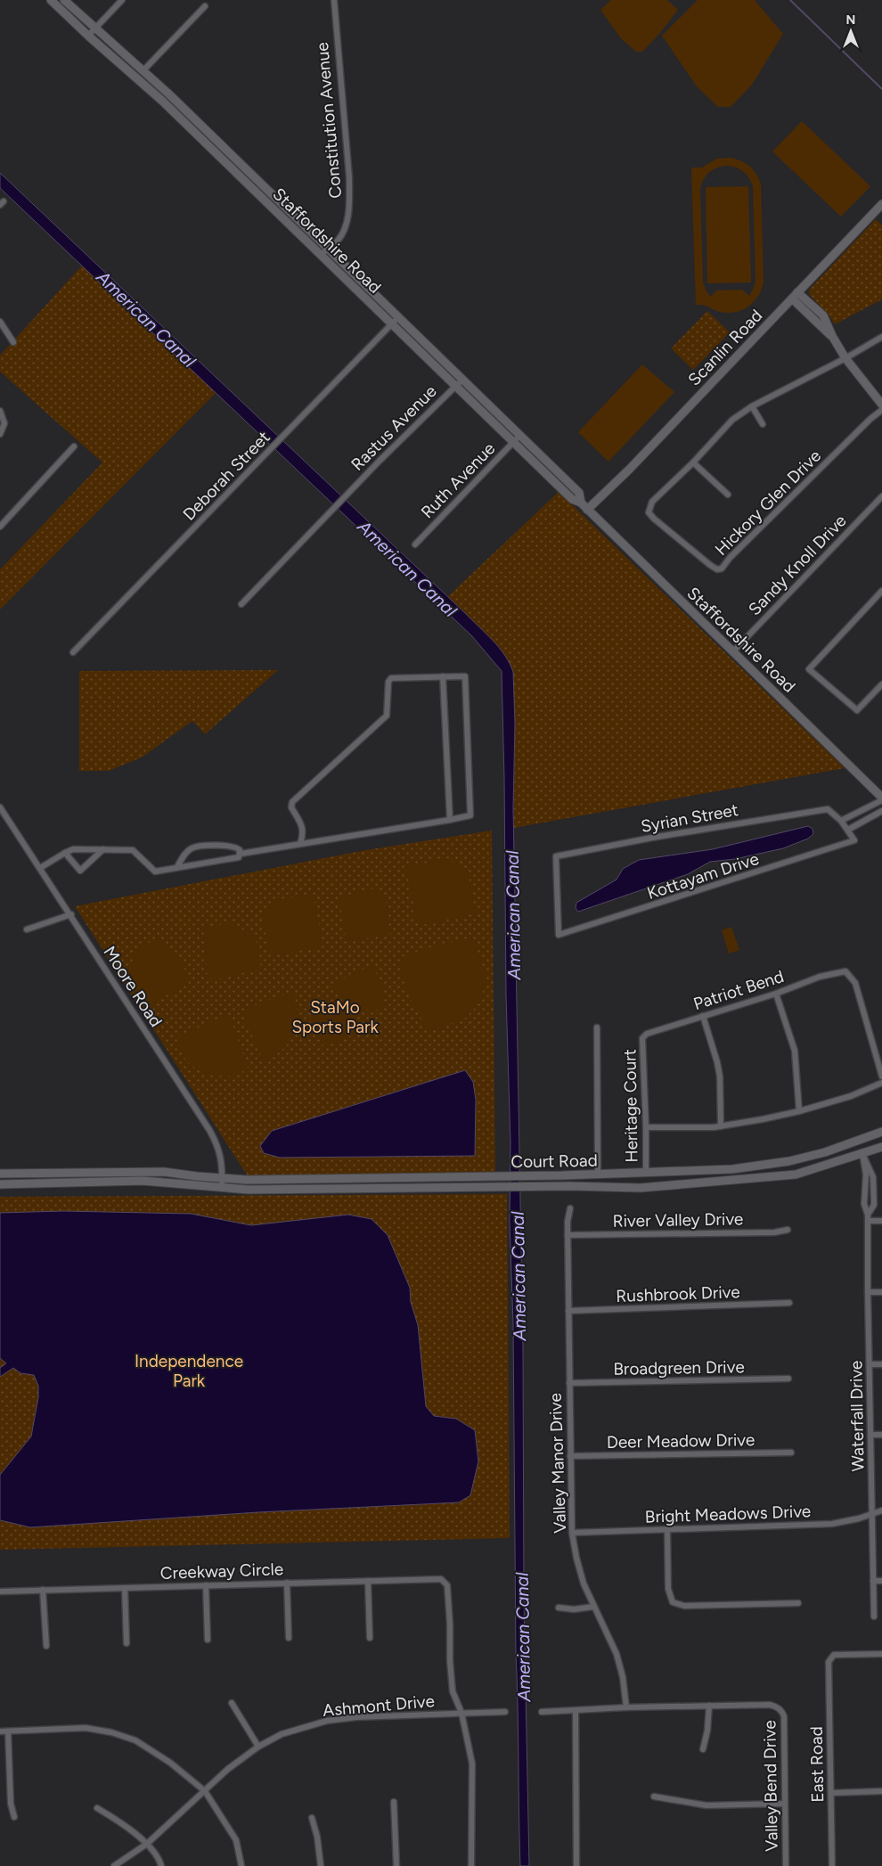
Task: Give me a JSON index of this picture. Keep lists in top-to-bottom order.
{
  "streets": {
    "main road": ["Staffordshire Road", "Scanlin Road", "Court Road"],
    "street": [
      "Constitution Avenue",
      "Rastus Avenue",
      "Deborah Street",
      "Ruth Avenue",
      "Hickory Glen Drive",
      "Sandy Knoll Drive",
      "Syrian Street",
      "Kottayam Drive",
      "Moore Road",
      "Patriot Bend",
      "Heritage Court",
      "River Valley Drive",
      "Rushbrook Drive",
      "Broadgreen Drive",
      "Waterfall Drive",
      "Deer Meadow Drive",
      "Valley Manor Drive",
      "Bright Meadows Drive",
      "Creekway Circle",
      "Ashmont Drive",
      "East Road",
      "Valley Bend Drive"
    ]
  },
  "crossings": [
    ["Constitution Avenue", "Staffordshire Road"],
    ["Staffordshire Road", "Scanlin Road"],
    ["Staffordshire Road", "Rastus Avenue"],
    ["Staffordshire Road", "Deborah Street"],
    ["Staffordshire Road", "Ruth Avenue"],
    ["Staffordshire Road", "Sandy Knoll Drive"],
    ["Syrian Street", "Kottayam Drive"],
    ["Moore Road", "Court Road"],
    ["Patriot Bend", "Heritage Court"],
    ["Heritage Court", "Court Road"],
    ["Court Road", "Waterfall Drive"],
    ["River Valley Drive", "Valley Manor Drive"],
    ["Rushbrook Drive", "Valley Manor Drive"],
    ["Broadgreen Drive", "Valley Manor Drive"],
    ["Waterfall Drive", "Bright Meadows Drive"],
    ["Deer Meadow Drive", "Valley Manor Drive"],
    ["Valley Manor Drive", "Bright Meadows Drive"],
    ["Creekway Circle", "Ashmont Drive"]
  ],
  "water": ["American Canal"],
  "parks": ["StaMo Sports Park", "Independence Park"],
  "north": "top"
}
